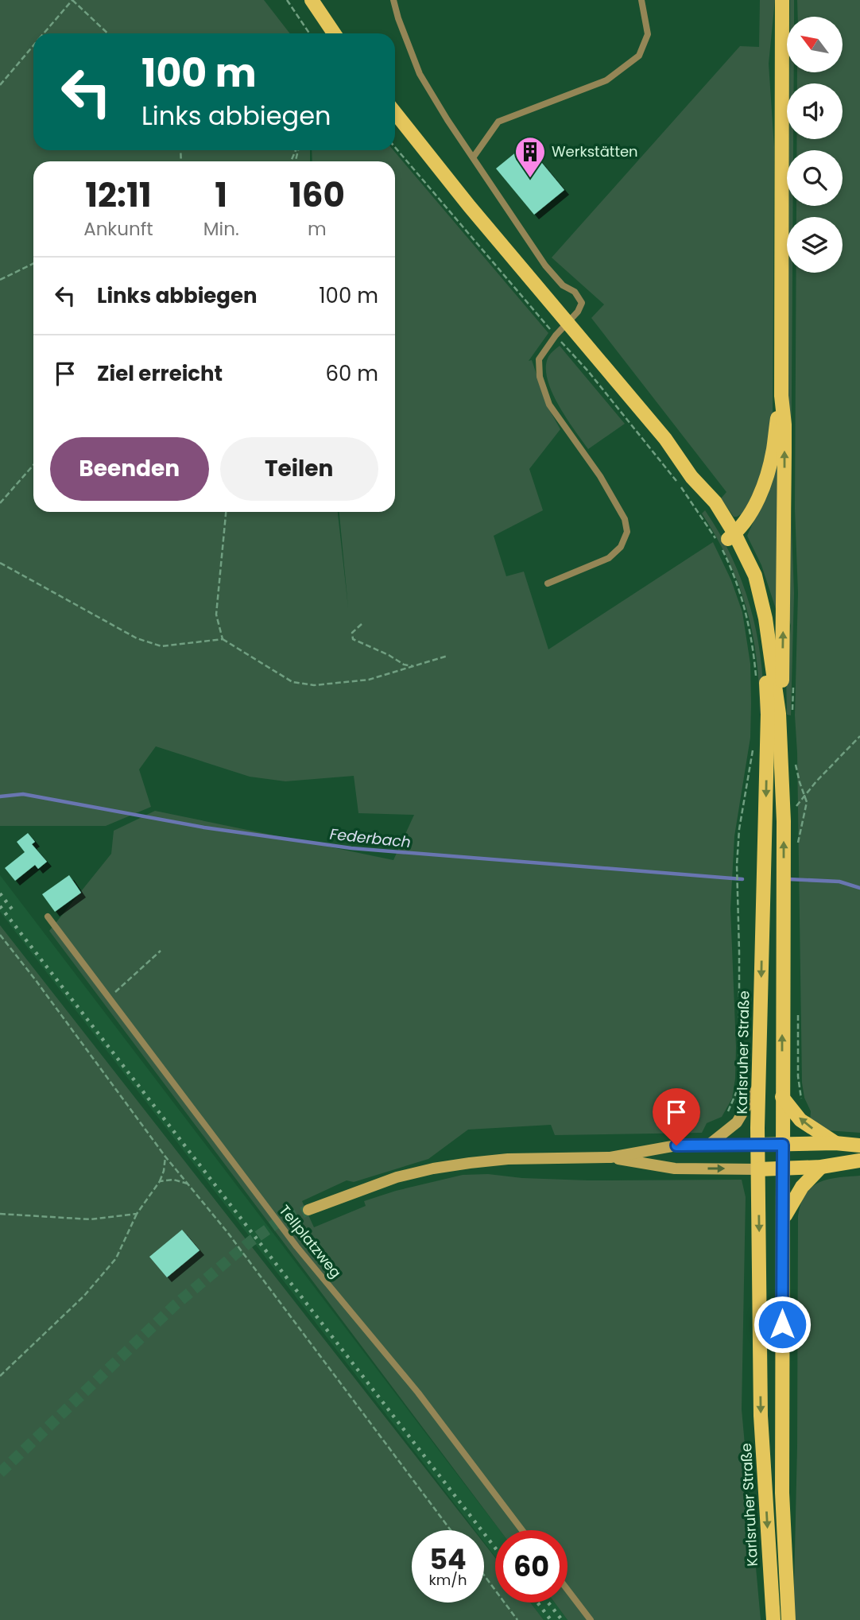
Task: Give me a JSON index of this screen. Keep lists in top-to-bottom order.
{
  "streets": {
    "main road": ["Karlsruher Straße"],
    "lane": ["Tellplatzweg"]
  },
  "water": ["Federbach"],
  "places": {
    "building": ["Werkstätten"]
  },
  "north": "top left",
  "page": {
    "turn": ["100 m", "Links abbiegen"],
    "eta": [
      "12:11",
      "Ankunft",
      "1",
      "Min.",
      "160",
      "m"
    ],
    "list": [
      {
        "name": "Links abbiegen",
        "value": "100 m"
      },
      {
        "name": "Ziel erreicht",
        "value": "60 m"
      }
    ],
    "buttons": ["Beenden", "Teilen"],
    "speed": "54 km/h",
    "limit": "60"
  }
}
